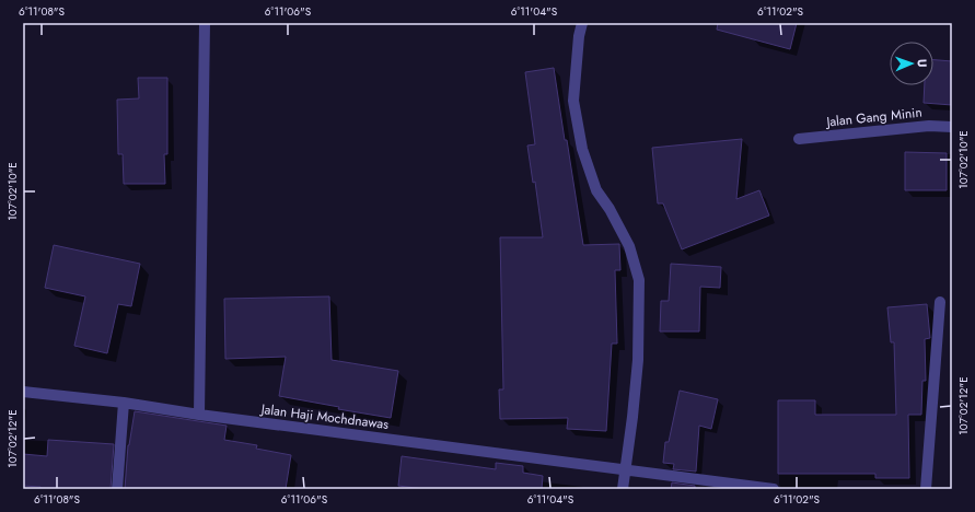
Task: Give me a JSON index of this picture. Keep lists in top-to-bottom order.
{
  "streets": {
    "street": ["Jalan Gang Minin", "Jalan Haji Mochdnawas"]
  },
  "north": "right",
  "coordinates": [
    "6°11'08\"S",
    "6°11'06\"S",
    "6°11'04\"S",
    "6°11'02\"S",
    "107°02'10\"E",
    "107°02'12\"E"
  ]
}
